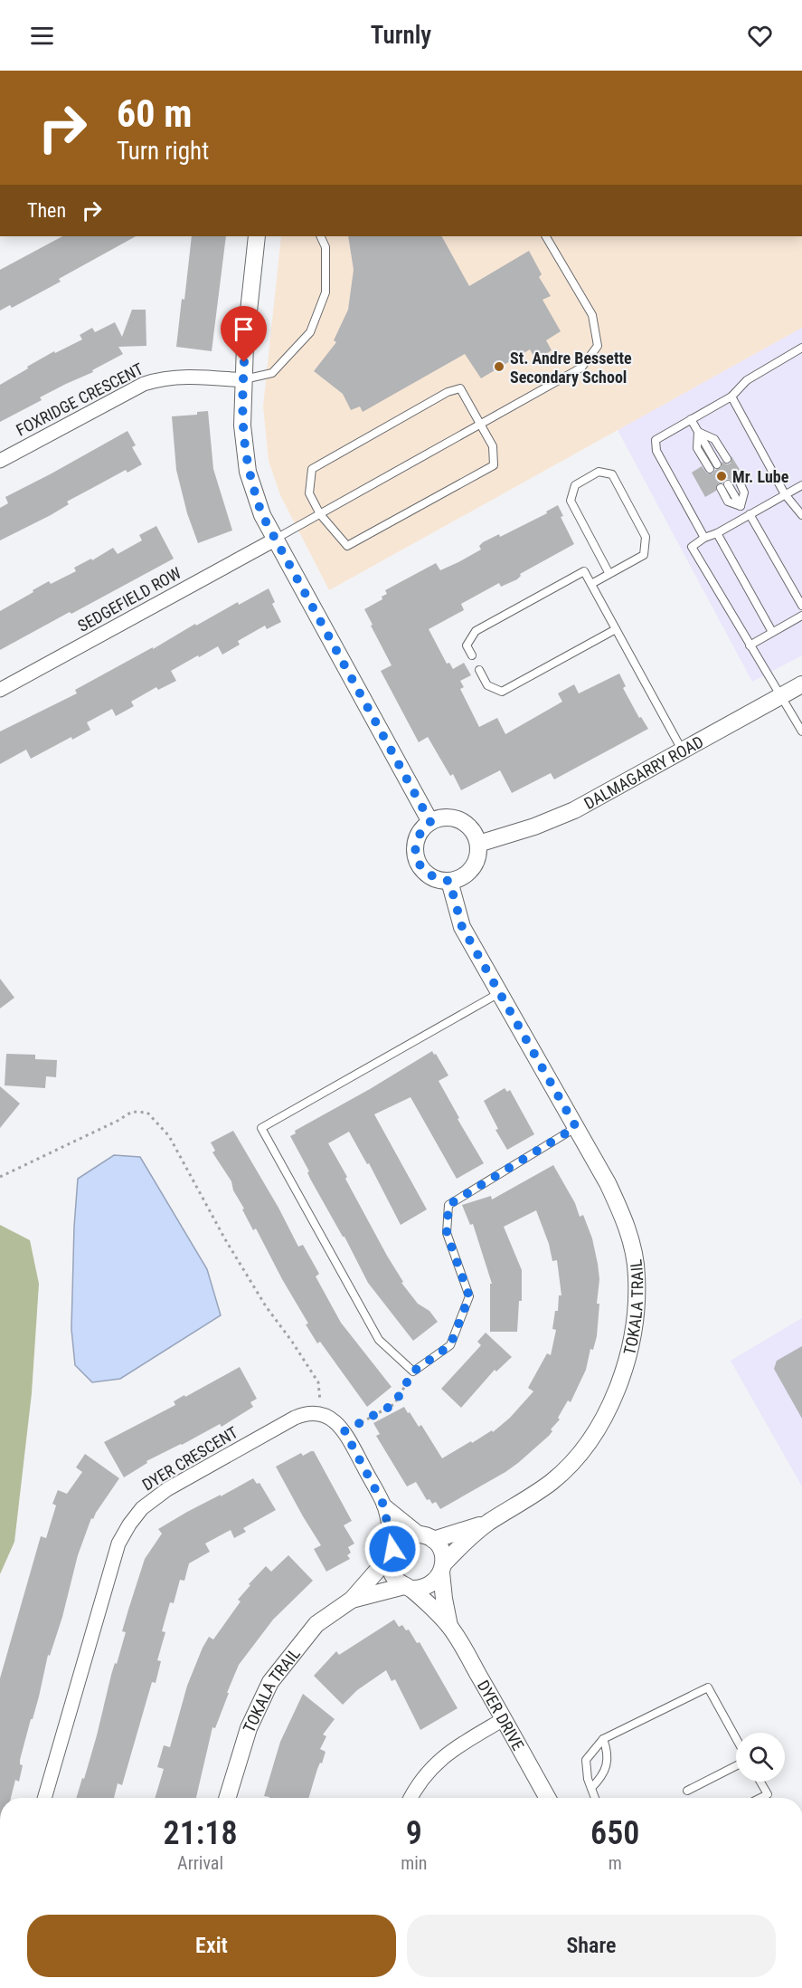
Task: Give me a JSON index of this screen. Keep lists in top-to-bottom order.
{
  "streets": {
    "street": [
      "FOXRIDGE CRESCENT",
      "SEDGEFIELD ROW",
      "DALMAGARRY ROAD",
      "TOKALA TRAIL",
      "DYER CRESCENT",
      "DYER DRIVE"
    ]
  },
  "crossings": [
    ["DALMAGARRY ROAD", "TOKALA TRAIL"],
    ["TOKALA TRAIL", "DYER DRIVE"]
  ],
  "places": ["St. Andre Bessette Secondary School", "Mr. Lube"],
  "page": {
    "header": "Turnly",
    "turn": ["60 m", "Turn right"],
    "then": "Then",
    "eta": [
      "21:18",
      "Arrival",
      "9",
      "min",
      "650",
      "m"
    ],
    "buttons": ["Exit", "Share"]
  }
}
